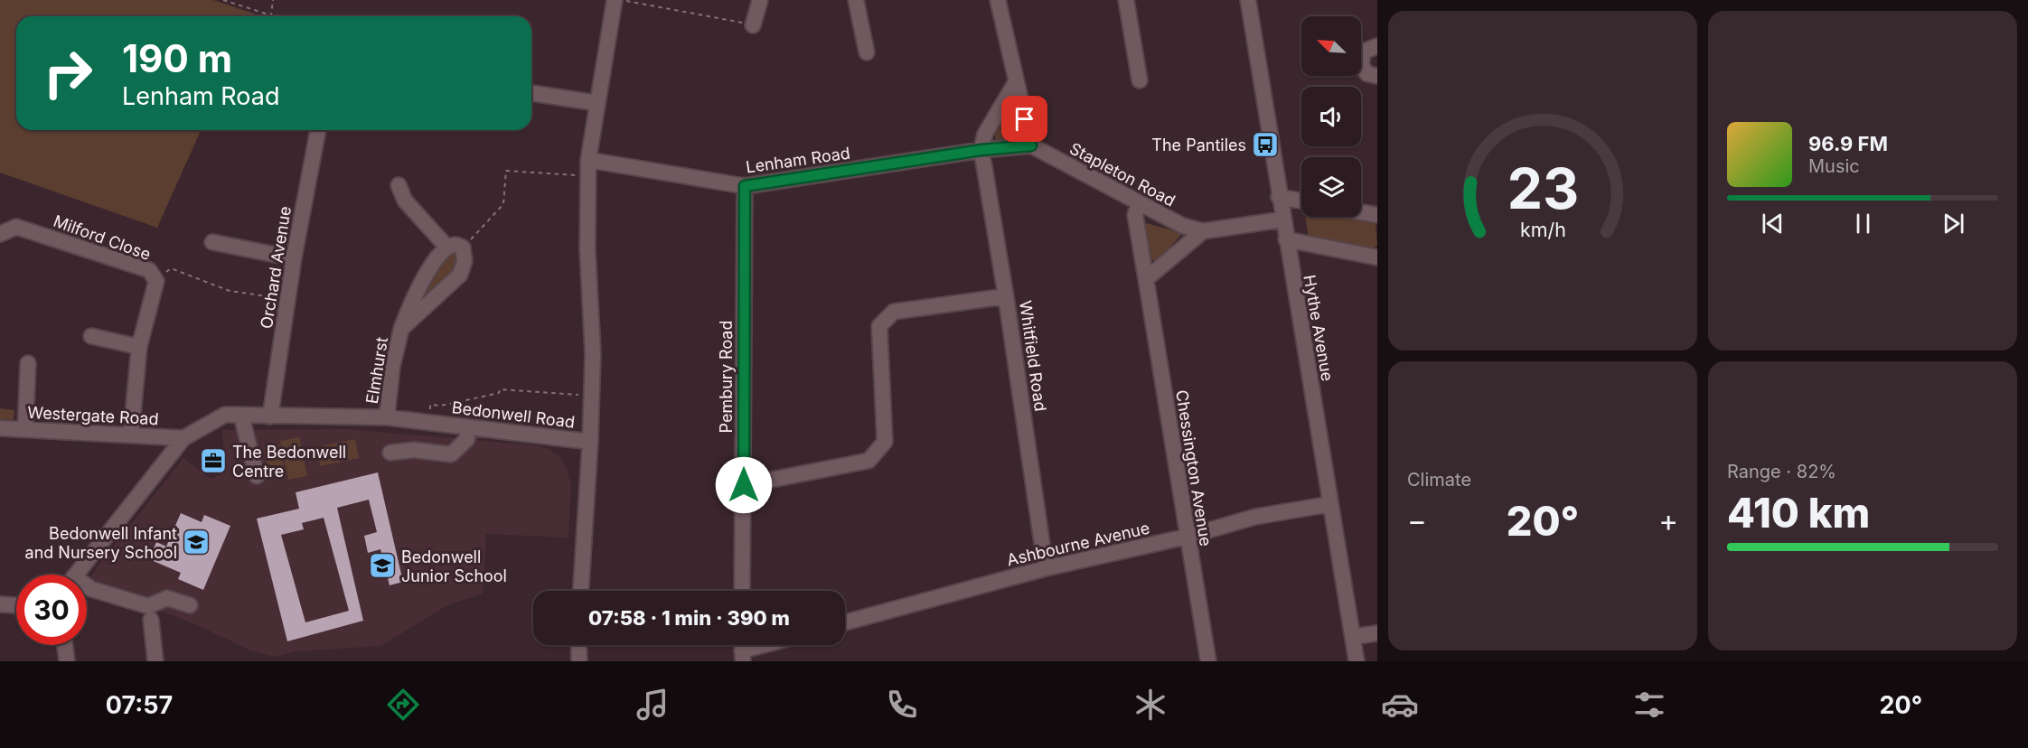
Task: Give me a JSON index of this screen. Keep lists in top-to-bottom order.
{
  "streets": {
    "street": [
      "Lenham Road",
      "Stapleton Road",
      "Milford Close",
      "Orchard Avenue",
      "Hythe Avenue",
      "Whitfield Road",
      "Elmhurst",
      "Pembury Road",
      "Bedonwell Road",
      "Westergate Road",
      "Chessington Avenue",
      "Ashbourne Avenue"
    ]
  },
  "crossings": [
    ["Lenham Road", "Stapleton Road"],
    ["Lenham Road", "Whitfield Road"],
    ["Lenham Road", "Pembury Road"],
    ["Lenham Road", "Bedonwell Road"],
    ["Stapleton Road", "Hythe Avenue"],
    ["Stapleton Road", "Chessington Avenue"],
    ["Milford Close", "Westergate Road"],
    ["Orchard Avenue", "Bedonwell Road"],
    ["Hythe Avenue", "Ashbourne Avenue"],
    ["Whitfield Road", "Ashbourne Avenue"],
    ["Elmhurst", "Bedonwell Road"],
    ["Bedonwell Road", "Westergate Road"],
    ["Chessington Avenue", "Ashbourne Avenue"]
  ],
  "places": {
    "bus stop": ["The Pantiles"],
    "office": ["The Bedonwell Centre"],
    "school or university": ["Bedonwell Infant and Nursery School", "Bedonwell Junior School"]
  },
  "north": "top left",
  "page": {
    "turn": ["190 m", "Lenham Road"],
    "song": ["96.9 FM", "Music"],
    "tile": [
      "Climate",
      ["Range · 82%", "410 km"]
    ],
    "heat": ["−", "20°", "+"],
    "limit": "30",
    "trip": "07:58 · 1 min · 390 m",
    "tabs": ["07:57", "20°"],
    "gauge": ["23", "km/h"]
  }
}
